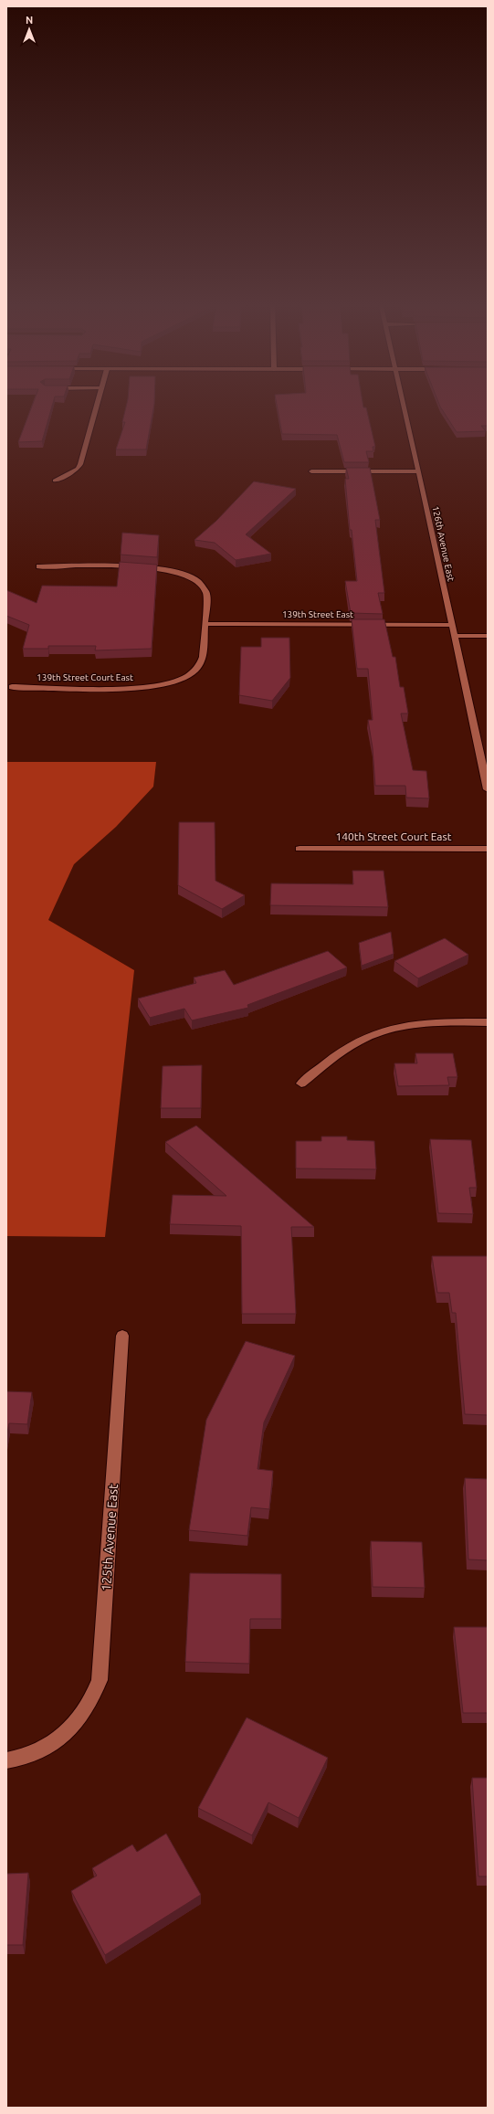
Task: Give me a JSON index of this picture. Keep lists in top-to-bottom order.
{
  "streets": {
    "street": [
      "126th Avenue East",
      "139th Street East",
      "139th Street Court East",
      "140th Street Court East",
      "125th Avenue East"
    ]
  },
  "crossings": [
    ["126th Avenue East", "139th Street East"],
    ["139th Street East", "139th Street Court East"]
  ],
  "north": "top"
}
